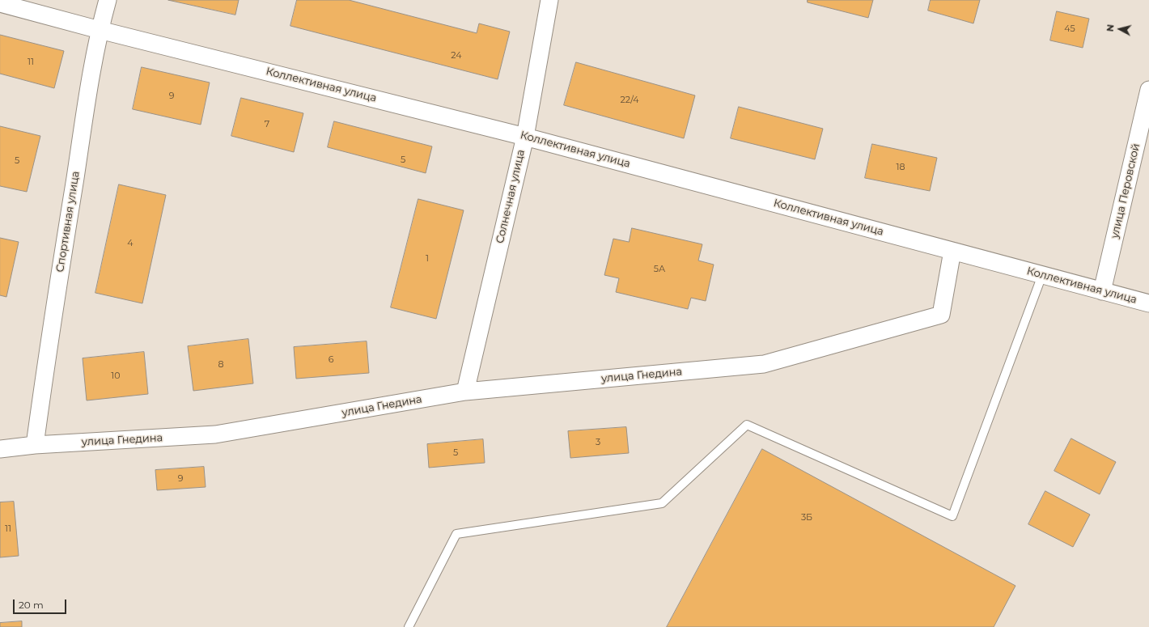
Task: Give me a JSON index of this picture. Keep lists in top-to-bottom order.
{
  "streets": {
    "street": [
      "Коллективная улица",
      "улица Перовской",
      "Солнечная улица",
      "Спортивная улица",
      "улица Гнедина"
    ]
  },
  "crossings": [
    ["Коллективная улица", "улица Перовской"],
    ["Коллективная улица", "Солнечная улица"],
    ["Коллективная улица", "Спортивная улица"],
    ["Коллективная улица", "улица Гнедина"],
    ["Солнечная улица", "улица Гнедина"],
    ["Спортивная улица", "улица Гнедина"]
  ],
  "house_numbers": [
    "45",
    "24",
    "11",
    "9",
    "22/4",
    "7",
    "5",
    "5",
    "18",
    "4",
    "1",
    "5А",
    "6",
    "8",
    "10",
    "3",
    "5",
    "9",
    "3Б",
    "11"
  ],
  "scale_bar": "20 m",
  "north": "left"
}
